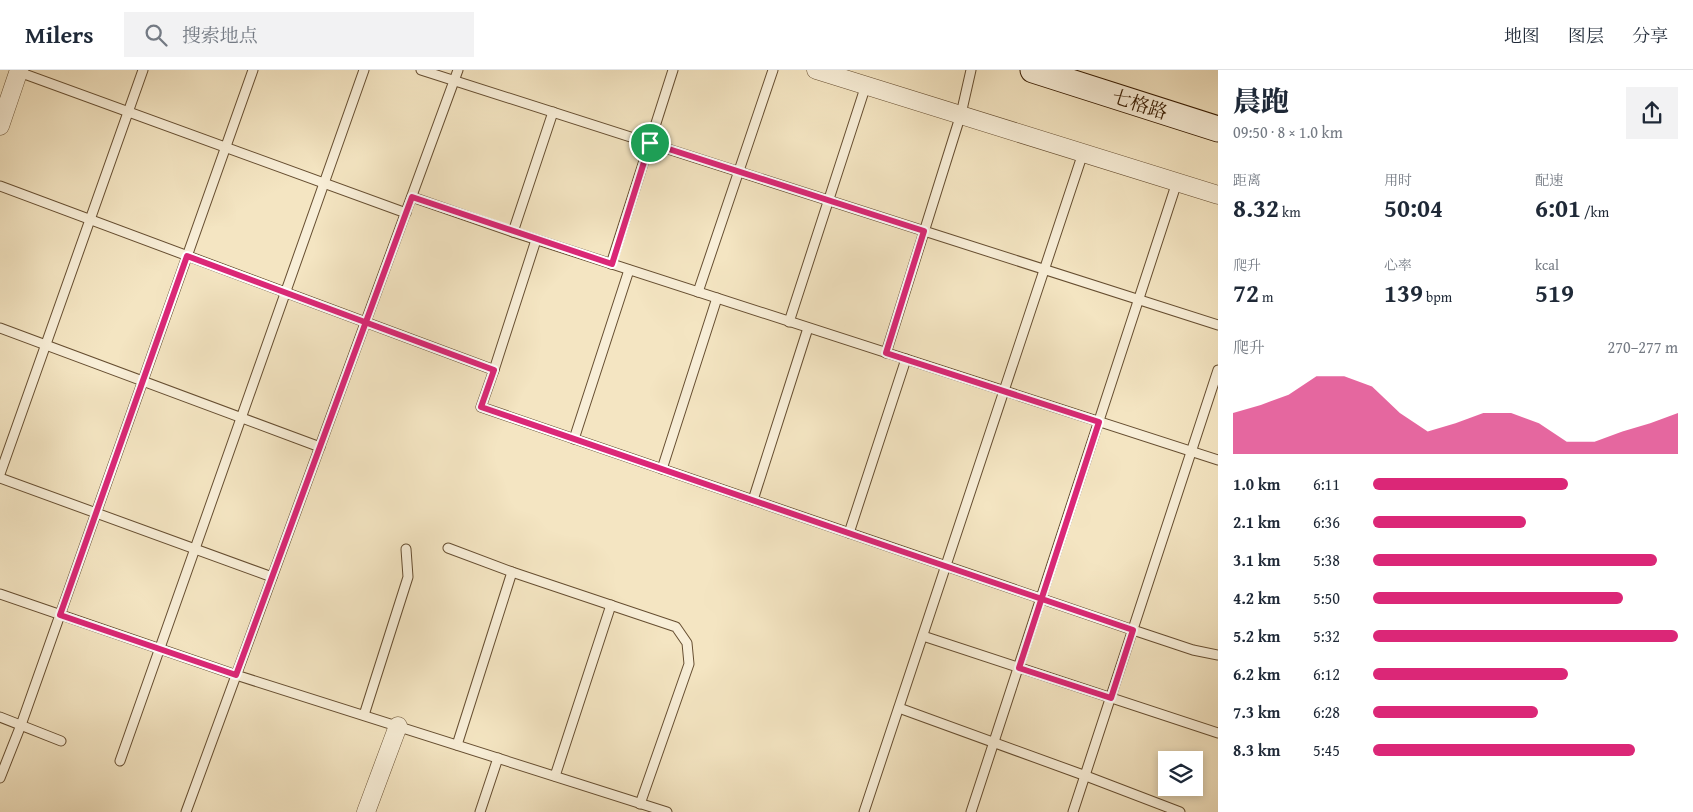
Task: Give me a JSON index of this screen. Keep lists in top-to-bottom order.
{
  "streets": {
    "street": ["七格路"]
  },
  "page": {
    "header": "Milers",
    "search": "搜索地点",
    "nav": ["地图", "图层", "分享"],
    "heading": ["晨跑", "09:50 · 8 × 1.0 km"],
    "stats": [
      ["距离", "8.32 km"],
      ["用时", "50:04"],
      ["配速", "6:01 /km"],
      ["爬升", "72 m"],
      ["心率", "139 bpm"],
      ["kcal", "519"]
    ],
    "chart": ["爬升", "270–277 m"],
    "list": [
      {
        "name": "1.0 km",
        "note": "6:11"
      },
      {
        "name": "2.1 km",
        "note": "6:36"
      },
      {
        "name": "3.1 km",
        "note": "5:38"
      },
      {
        "name": "4.2 km",
        "note": "5:50"
      },
      {
        "name": "5.2 km",
        "note": "5:32"
      },
      {
        "name": "6.2 km",
        "note": "6:12"
      },
      {
        "name": "7.3 km",
        "note": "6:28"
      },
      {
        "name": "8.3 km",
        "note": "5:45"
      }
    ]
  }
}
